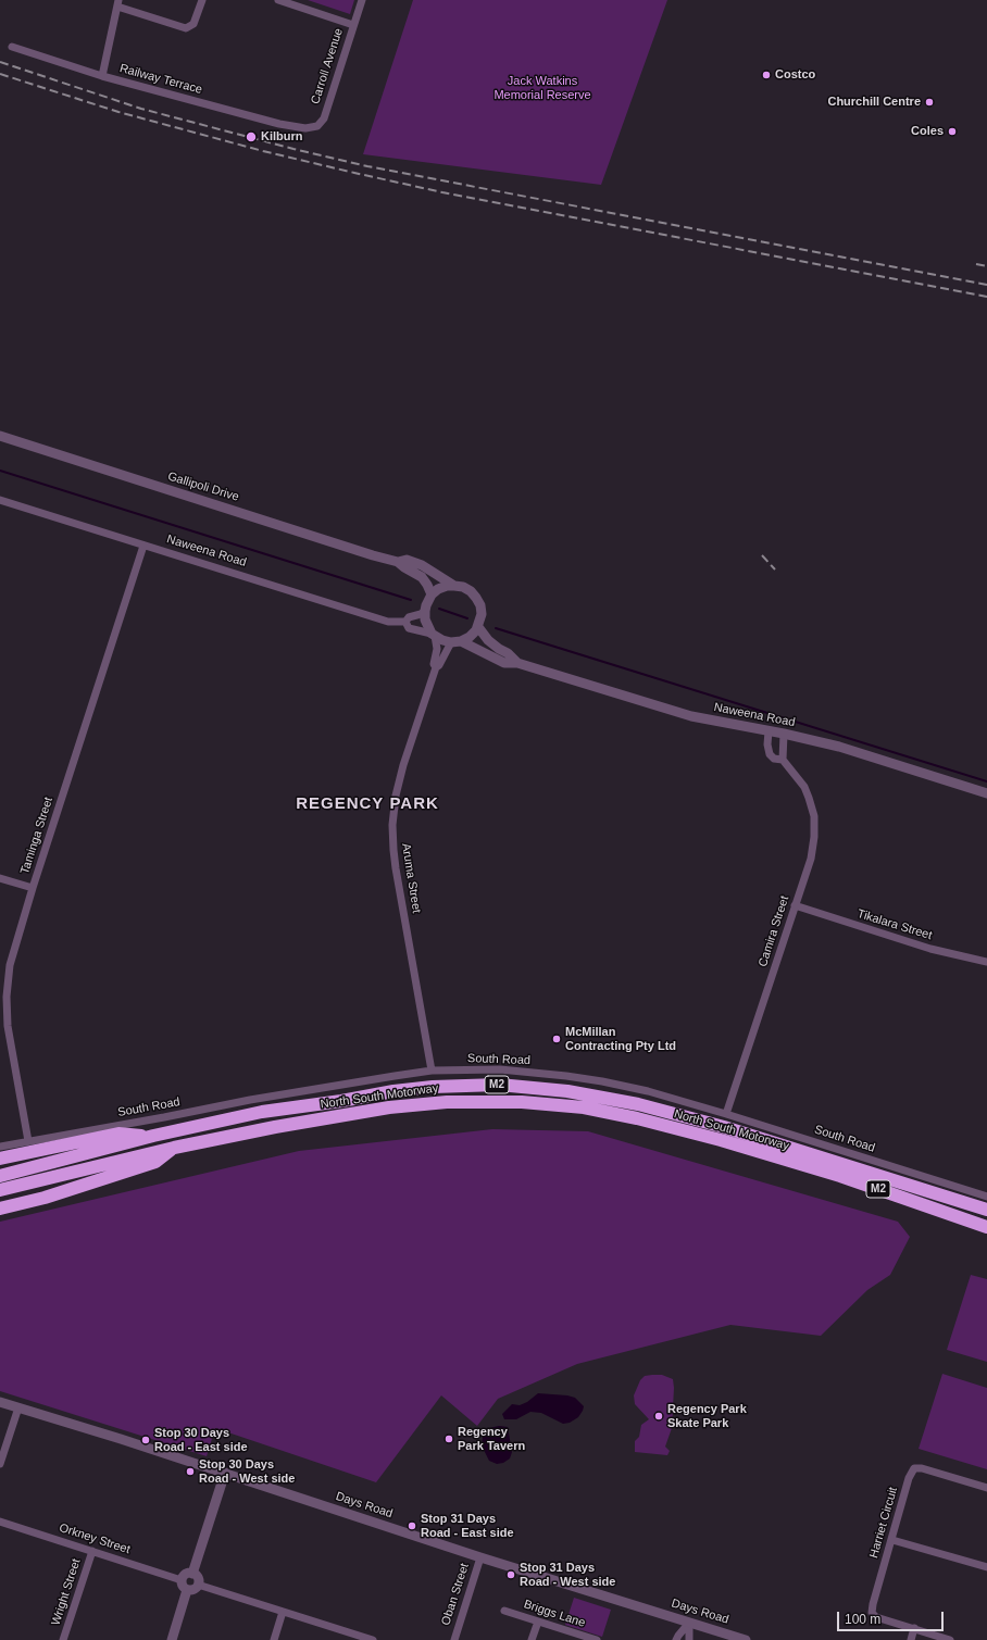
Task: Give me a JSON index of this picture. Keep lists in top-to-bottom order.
{
  "streets": {
    "highway": ["M2", "North South Motorway"],
    "street": [
      "Carroll Avenue",
      "Railway Terrace",
      "Gallipoli Drive",
      "Naweena Road",
      "Taminga Street",
      "Aruma Street",
      "Tikalara Street",
      "Camira Street",
      "South Road",
      "Days Road",
      "Harriet Circuit",
      "Orkney Street",
      "Wright Street",
      "Oban Street",
      "Briggs Lane"
    ]
  },
  "crossings": [
    ["Carroll Avenue", "Railway Terrace"],
    ["Gallipoli Drive", "Naweena Road"],
    ["Gallipoli Drive", "Aruma Street"],
    ["Naweena Road", "Taminga Street"],
    ["Naweena Road", "Aruma Street"],
    ["Naweena Road", "Camira Street"],
    ["Taminga Street", "South Road"],
    ["Aruma Street", "South Road"],
    ["Tikalara Street", "Camira Street"],
    ["Camira Street", "South Road"],
    ["Days Road", "Oban Street"],
    ["Orkney Street", "Wright Street"]
  ],
  "districts": ["REGENCY PARK"],
  "parks": ["Jack Watkins Memorial Reserve"],
  "places": [
    "Costco",
    "Churchill Centre",
    "Coles",
    "Kilburn",
    "McMillan Contracting Pty Ltd",
    "Regency Park Skate Park",
    "Regency Park Tavern",
    "Stop 30 Days Road - East side",
    "Stop 30 Days Road - West side",
    "Stop 31 Days Road - East side",
    "Stop 31 Days Road - West side"
  ],
  "scale_bar": "100 m"
}
